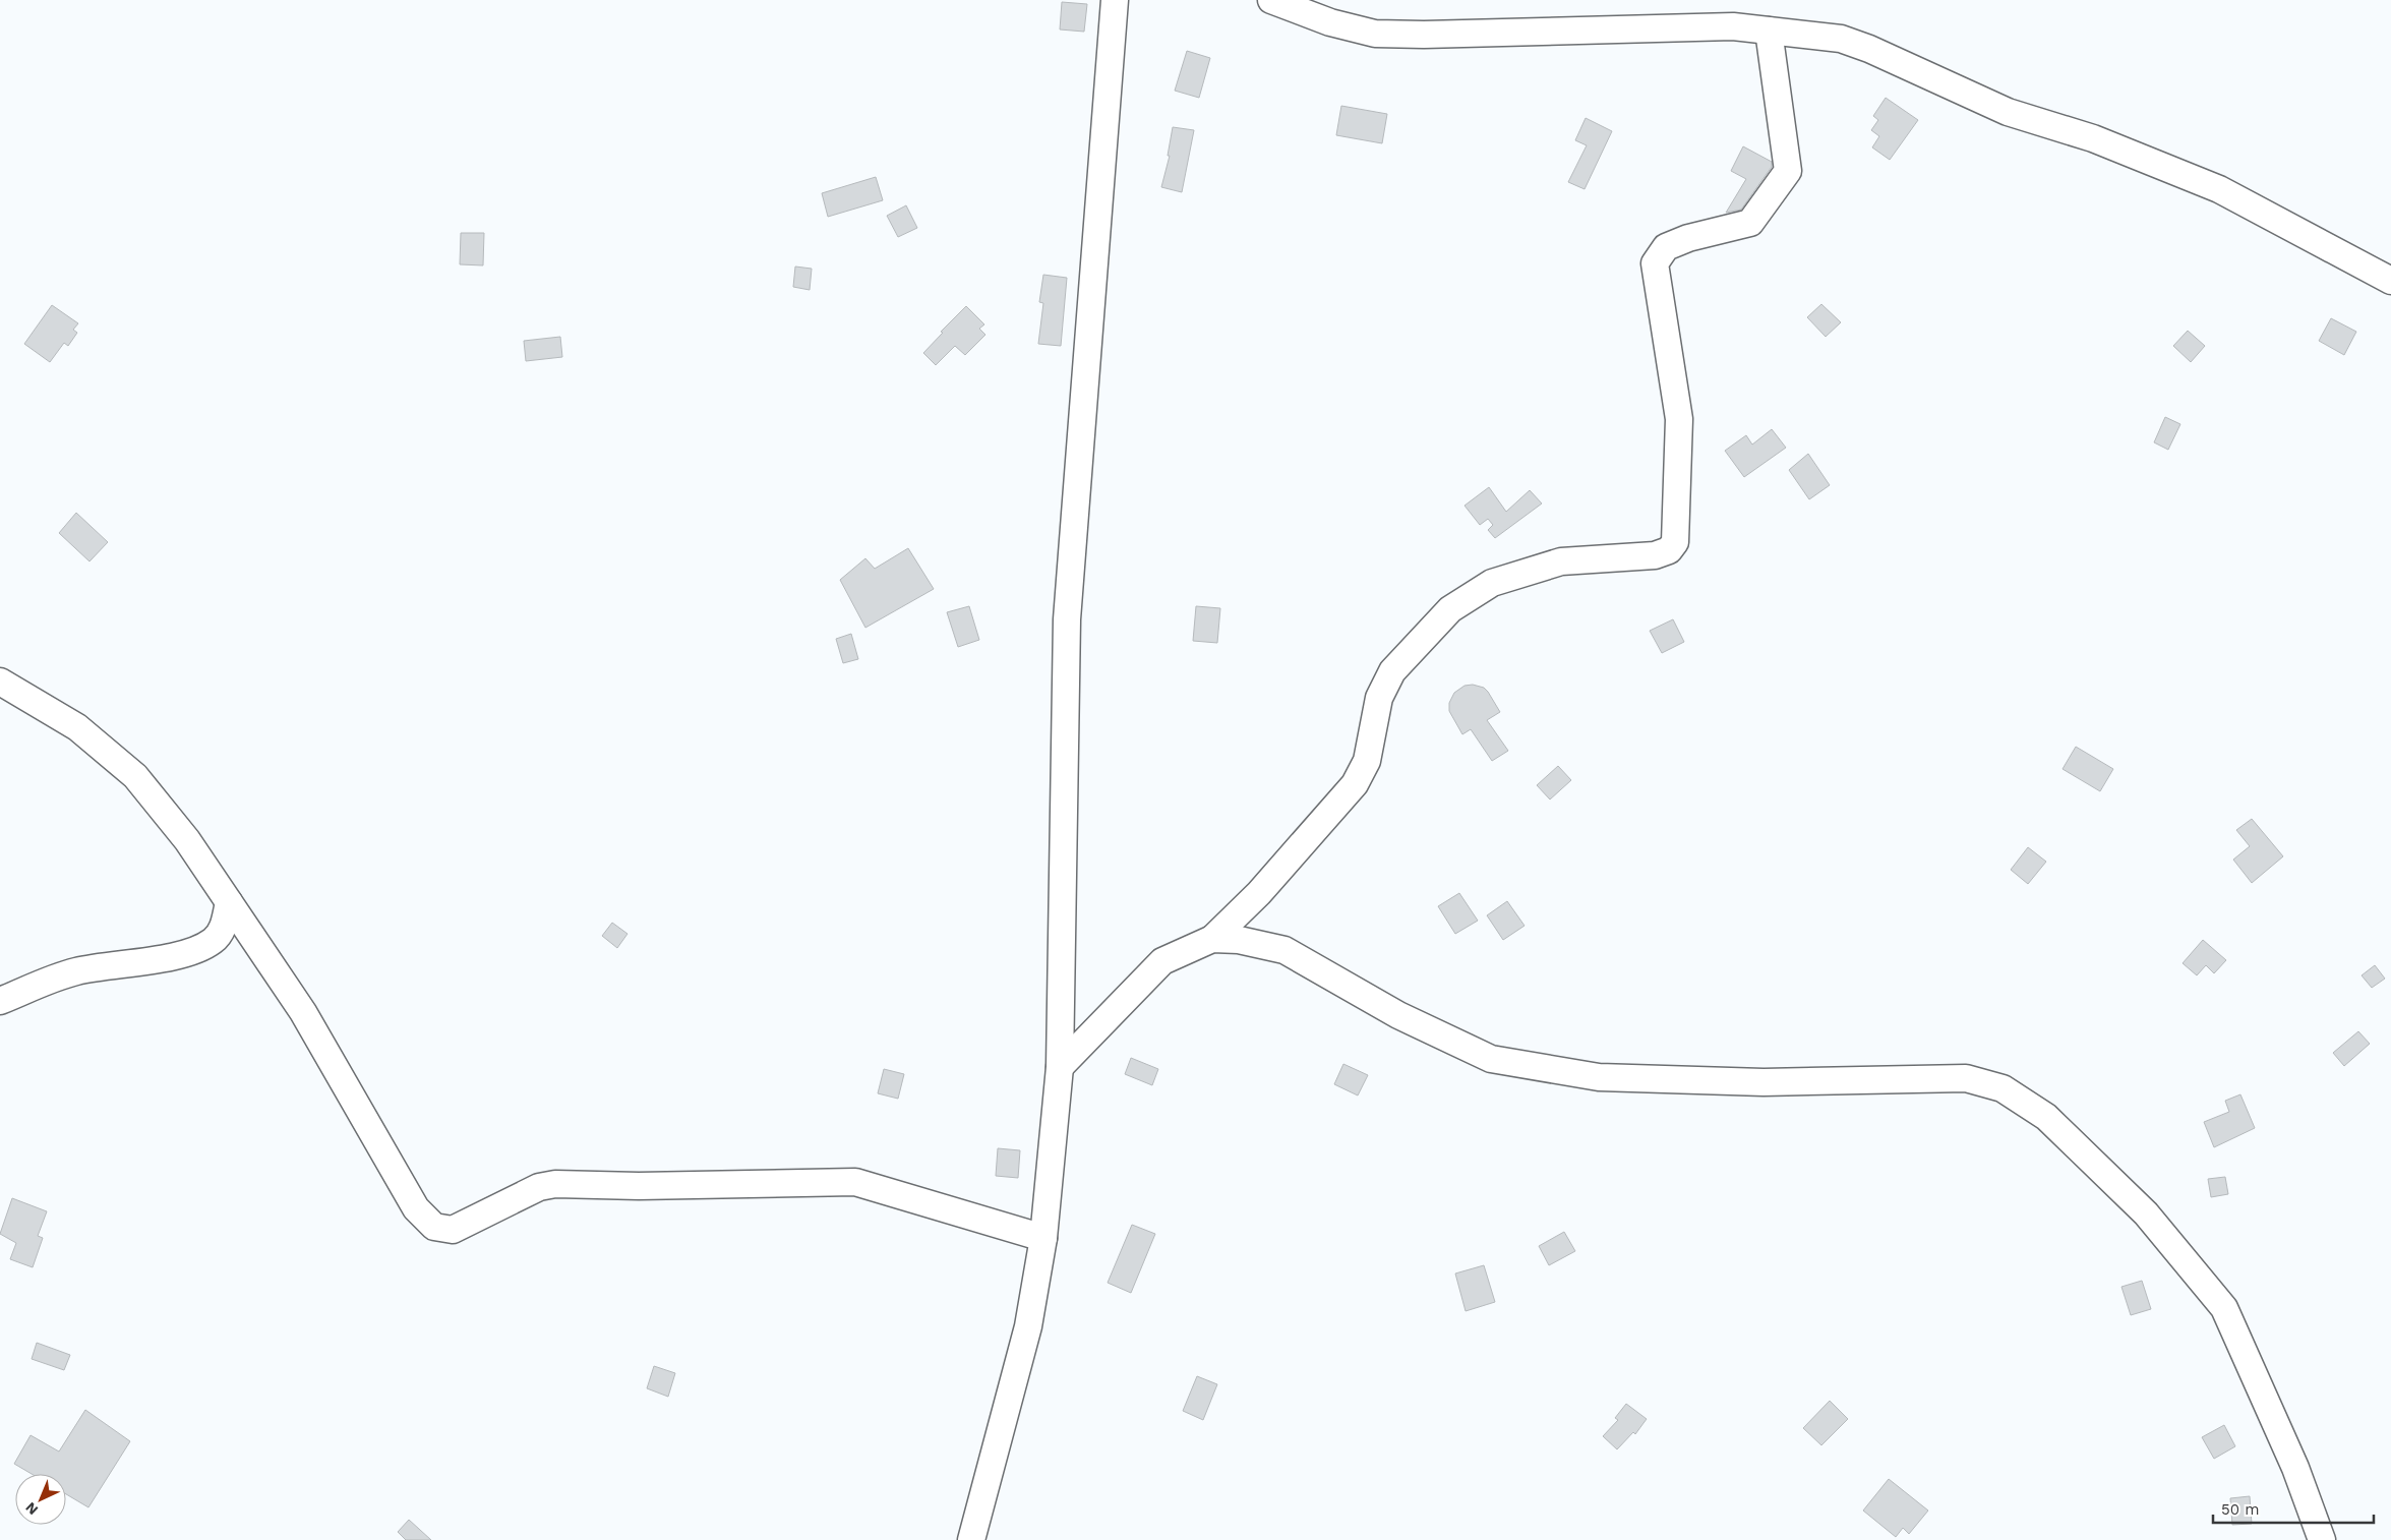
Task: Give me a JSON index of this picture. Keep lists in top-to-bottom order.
{
  "scale_bar": "50 m",
  "north": "bottom left"
}
